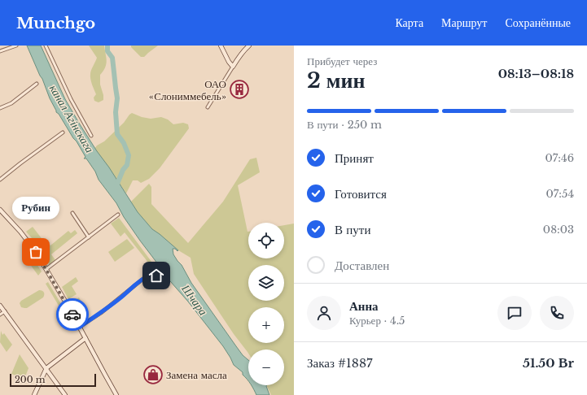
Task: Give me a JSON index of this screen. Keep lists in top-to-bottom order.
{
  "water": ["канал Агінскага", "Шчара"],
  "places": {
    "building": ["ОАО «Слониммебель»"],
    "other": ["Рубин"],
    "shop": ["Замена масла"]
  },
  "scale_bar": "200 m",
  "page": {
    "header": "Munchgo",
    "nav": ["Карта", "Маршрут", "Сохранённые"],
    "heading": ["2 мин", "Прибудет через", "08:13–08:18"],
    "panel": [
      "Анна",
      "Курьер · 4.5",
      "Заказ #1887",
      "51.50 Br"
    ],
    "bar": "В пути · 250 m",
    "list": [
      ["Принят", "07:46"],
      ["Готовится", "07:54"],
      ["В пути", "08:03"],
      "Доставлен"
    ],
    "bubble": "Рубин",
    "map_buttons": ["+", "−"],
    "scale": "200 m"
  }
}
